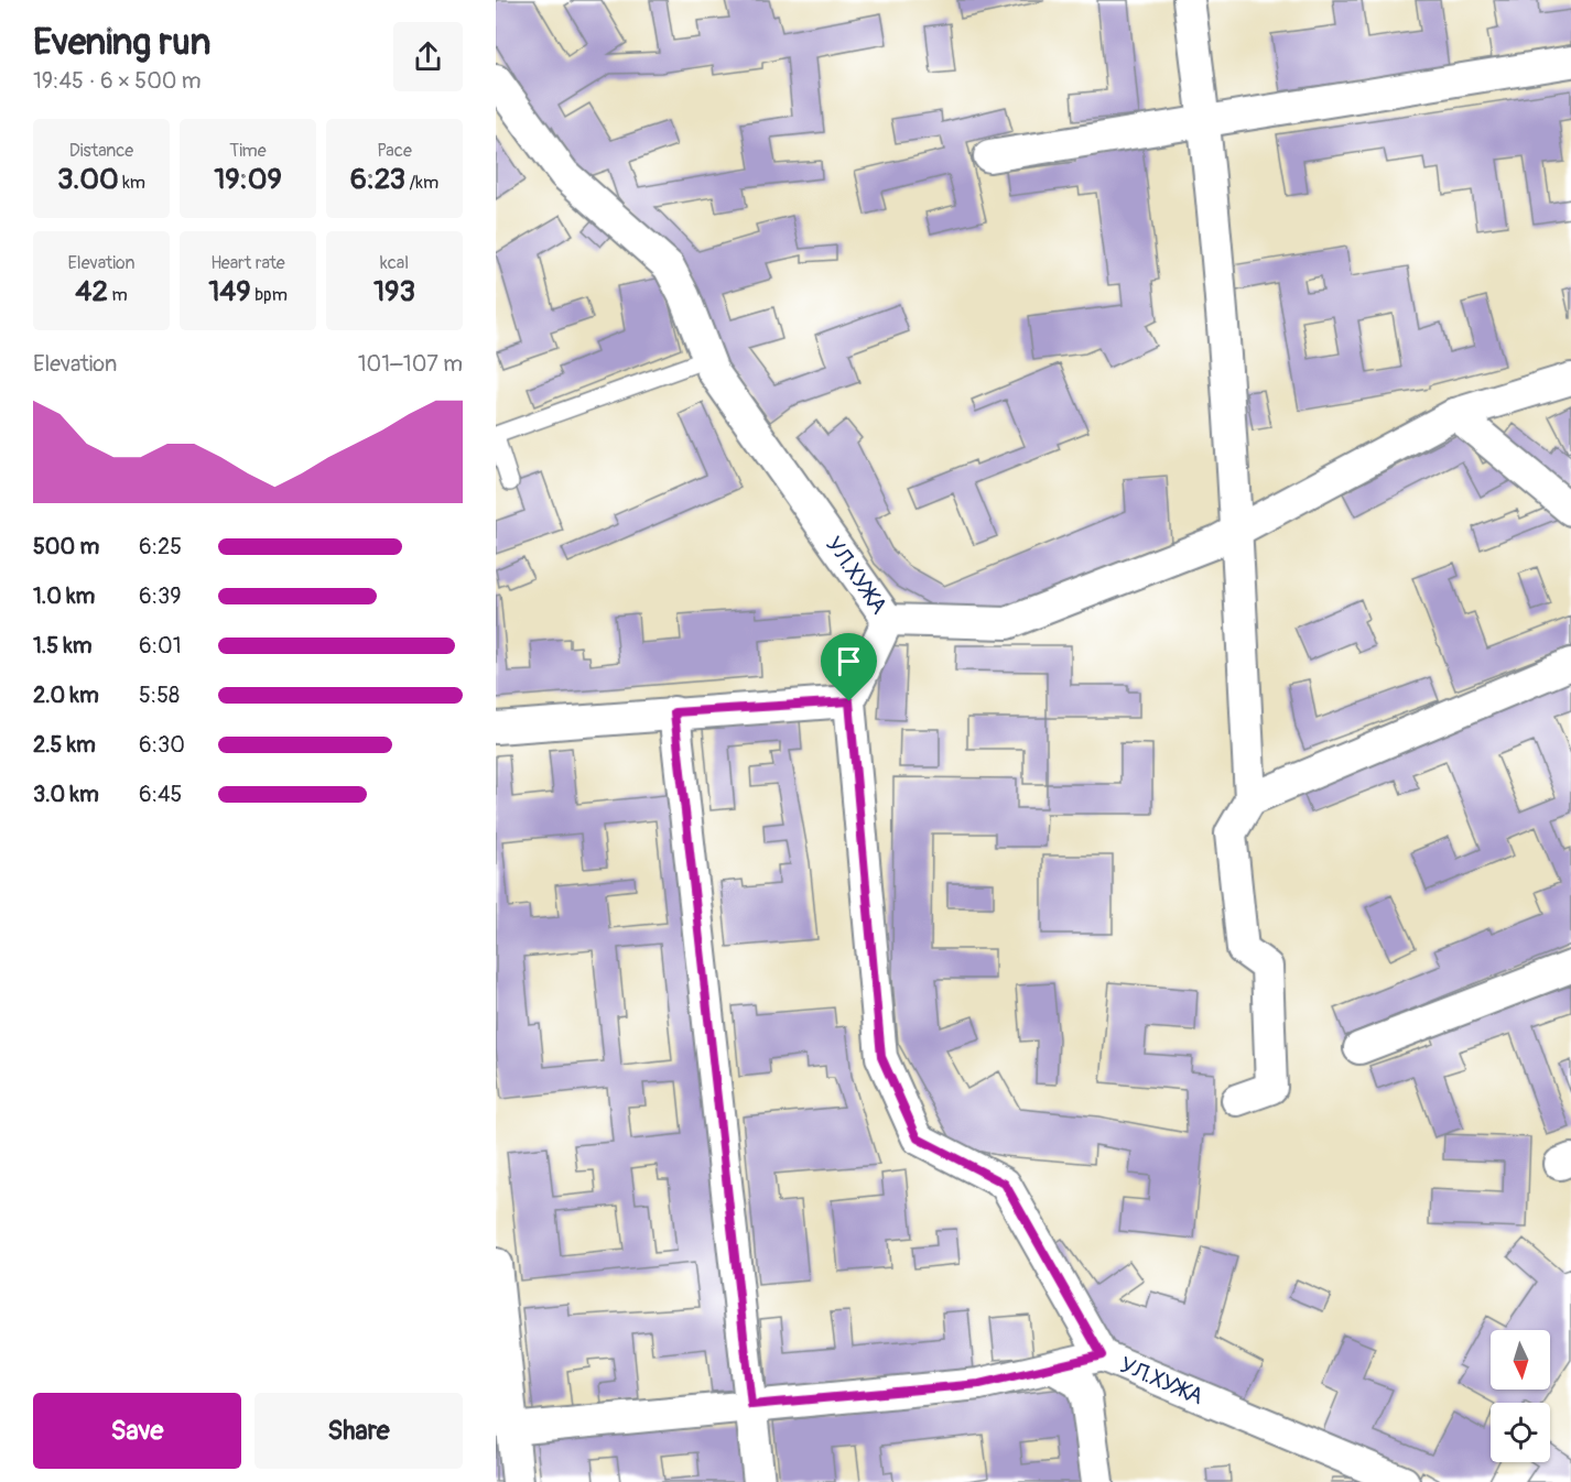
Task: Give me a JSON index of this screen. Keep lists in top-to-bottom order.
{
  "streets": {
    "street": ["УЛ.ХУЖА"]
  },
  "north": "bottom",
  "page": {
    "heading": ["Evening run", "19:45 · 6 × 500 m"],
    "stats": [
      ["Distance", "3.00 km"],
      ["Time", "19:09"],
      ["Pace", "6:23 /km"],
      ["Elevation", "42 m"],
      ["Heart rate", "149 bpm"],
      ["kcal", "193"]
    ],
    "chart": ["Elevation", "101–107 m"],
    "list": [
      {
        "name": "500 m",
        "note": "6:25"
      },
      {
        "name": "1.0 km",
        "note": "6:39"
      },
      {
        "name": "1.5 km",
        "note": "6:01"
      },
      {
        "name": "2.0 km",
        "note": "5:58"
      },
      {
        "name": "2.5 km",
        "note": "6:30"
      },
      {
        "name": "3.0 km",
        "note": "6:45"
      }
    ],
    "buttons": ["Save", "Share"]
  }
}
